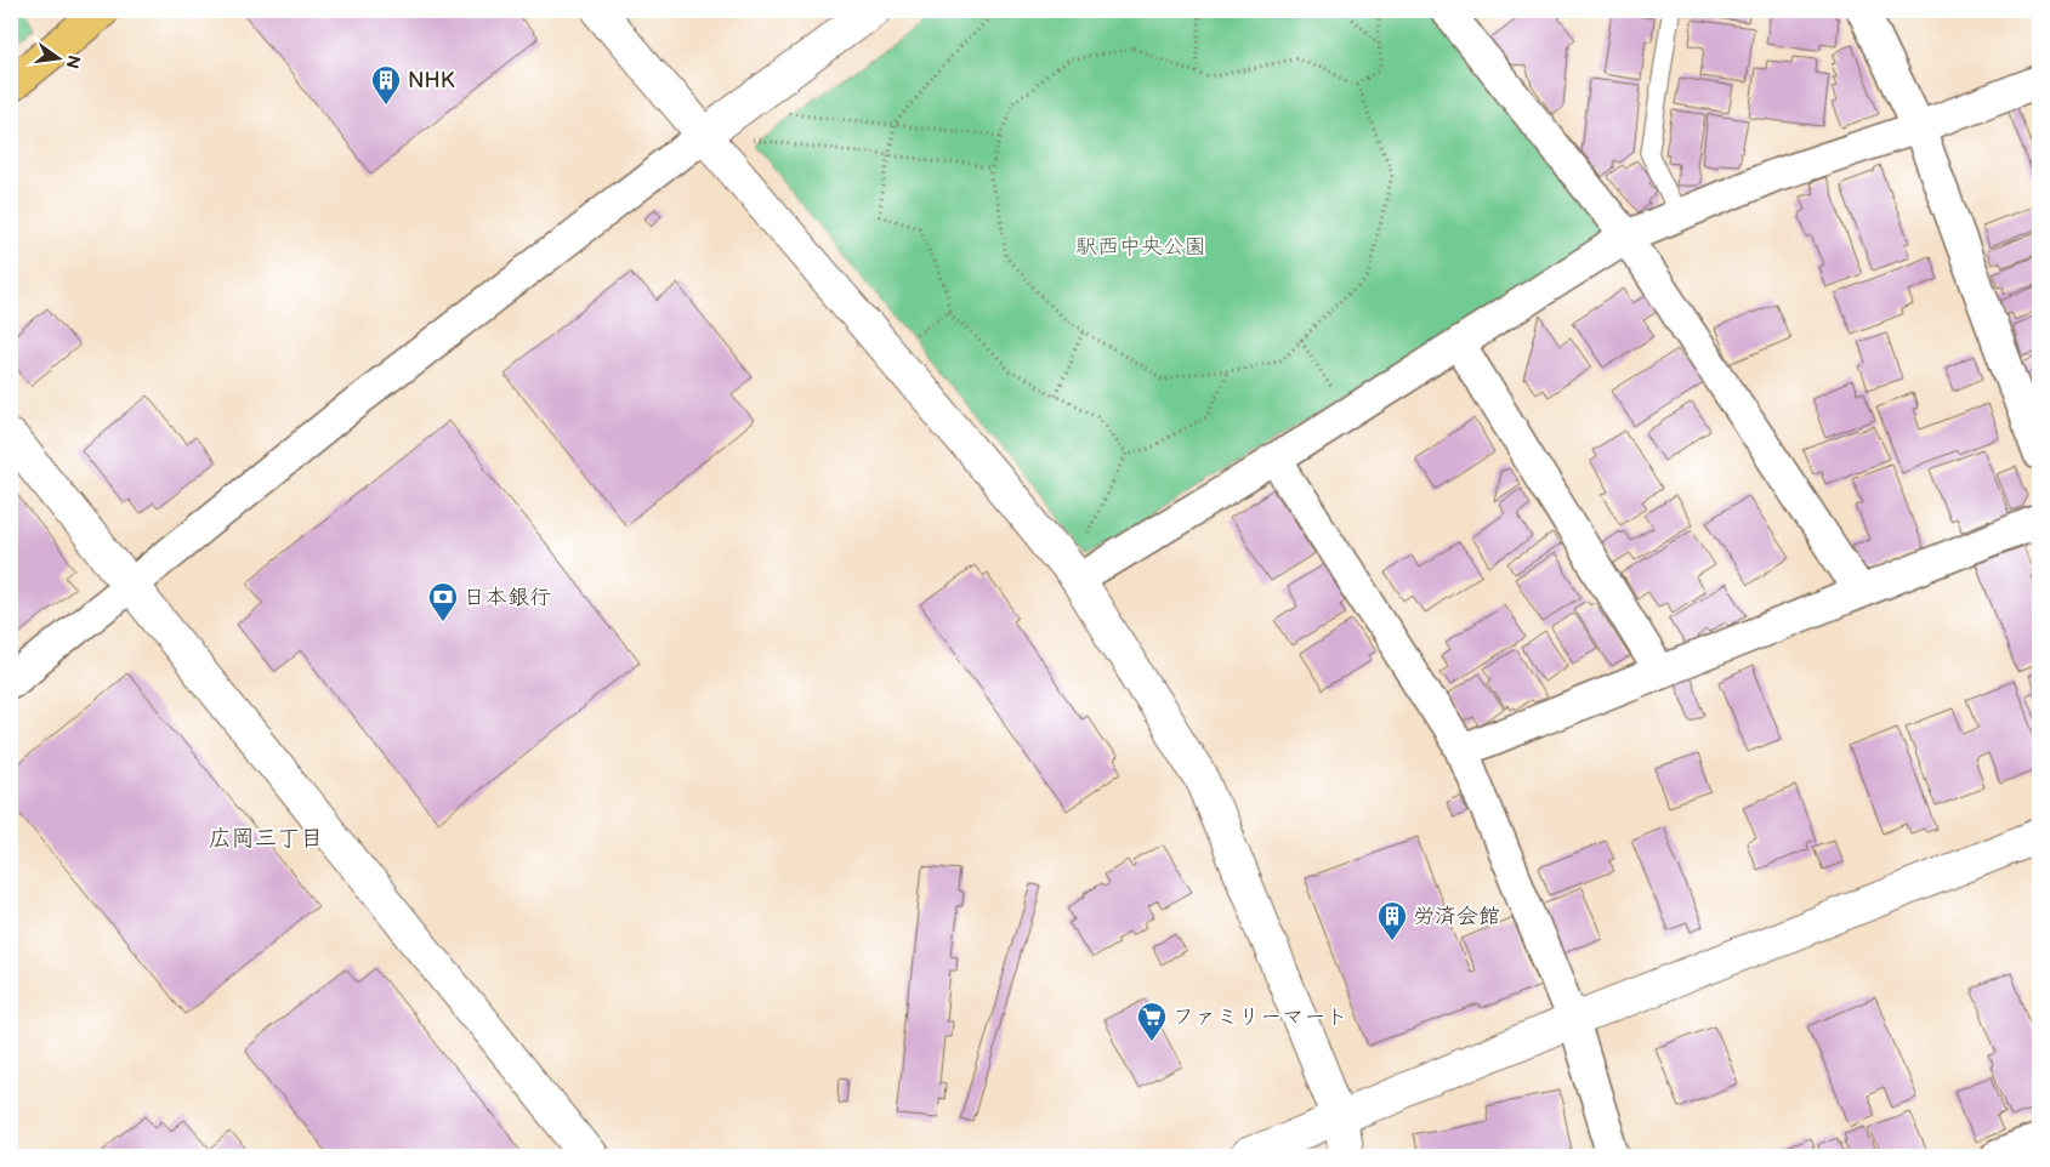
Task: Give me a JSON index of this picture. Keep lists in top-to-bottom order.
{
  "districts": ["広岡三丁目"],
  "parks": ["駅西中央公園"],
  "places": {
    "building": ["NHK", "労済会館"],
    "bank": ["日本銀行"],
    "supermarket": ["ファミリーマート"]
  },
  "north": "right"
}
